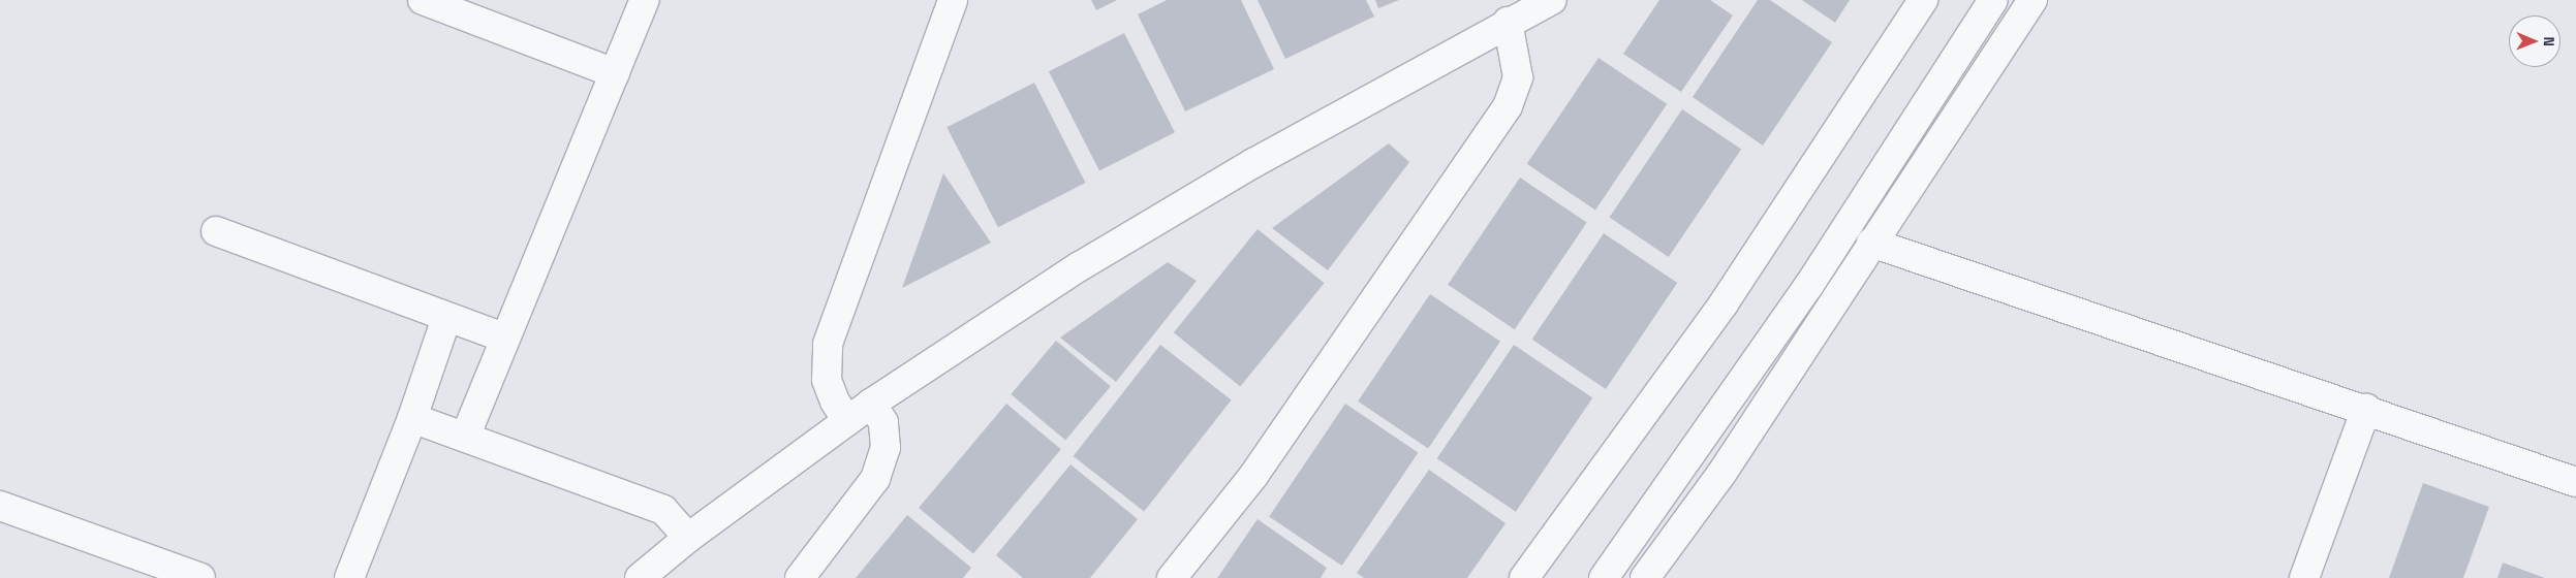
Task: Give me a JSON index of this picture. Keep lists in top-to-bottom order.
{
  "north": "right"
}
